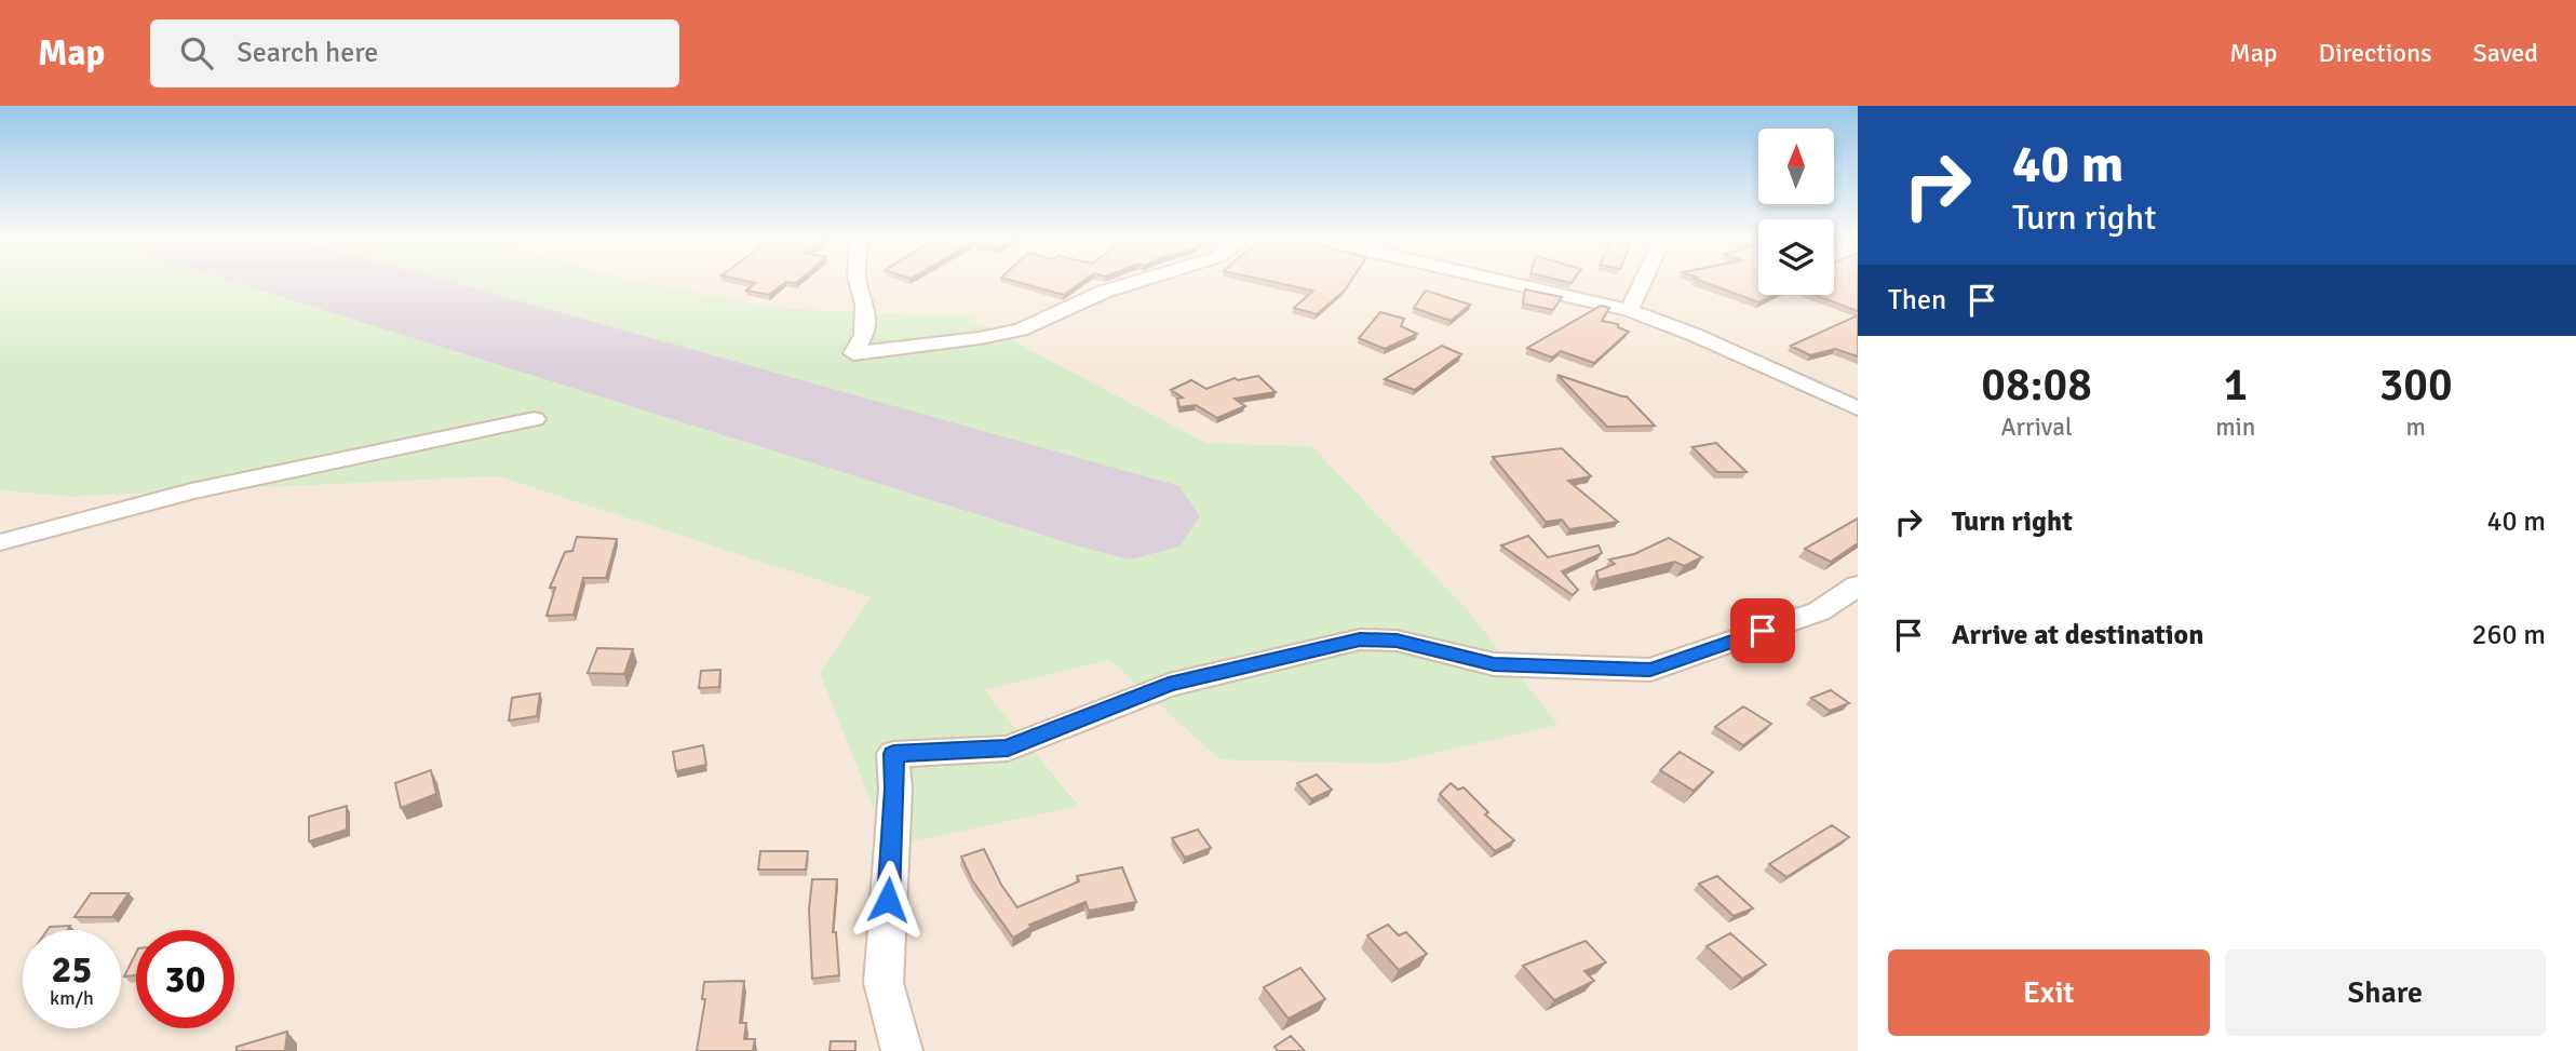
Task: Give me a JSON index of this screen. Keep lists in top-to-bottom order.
{
  "north": "top",
  "page": {
    "header": "Map",
    "search": "Search here",
    "nav": ["Map", "Directions", "Saved"],
    "turn": ["40 m", "Turn right"],
    "then": "Then",
    "eta": [
      "08:08",
      "Arrival",
      "1",
      "min",
      "300",
      "m"
    ],
    "list": [
      {
        "name": "Turn right",
        "value": "40 m"
      },
      {
        "name": "Arrive at destination",
        "value": "260 m"
      }
    ],
    "speed": "25 km/h",
    "limit": "30",
    "buttons": ["Exit", "Share"]
  }
}
